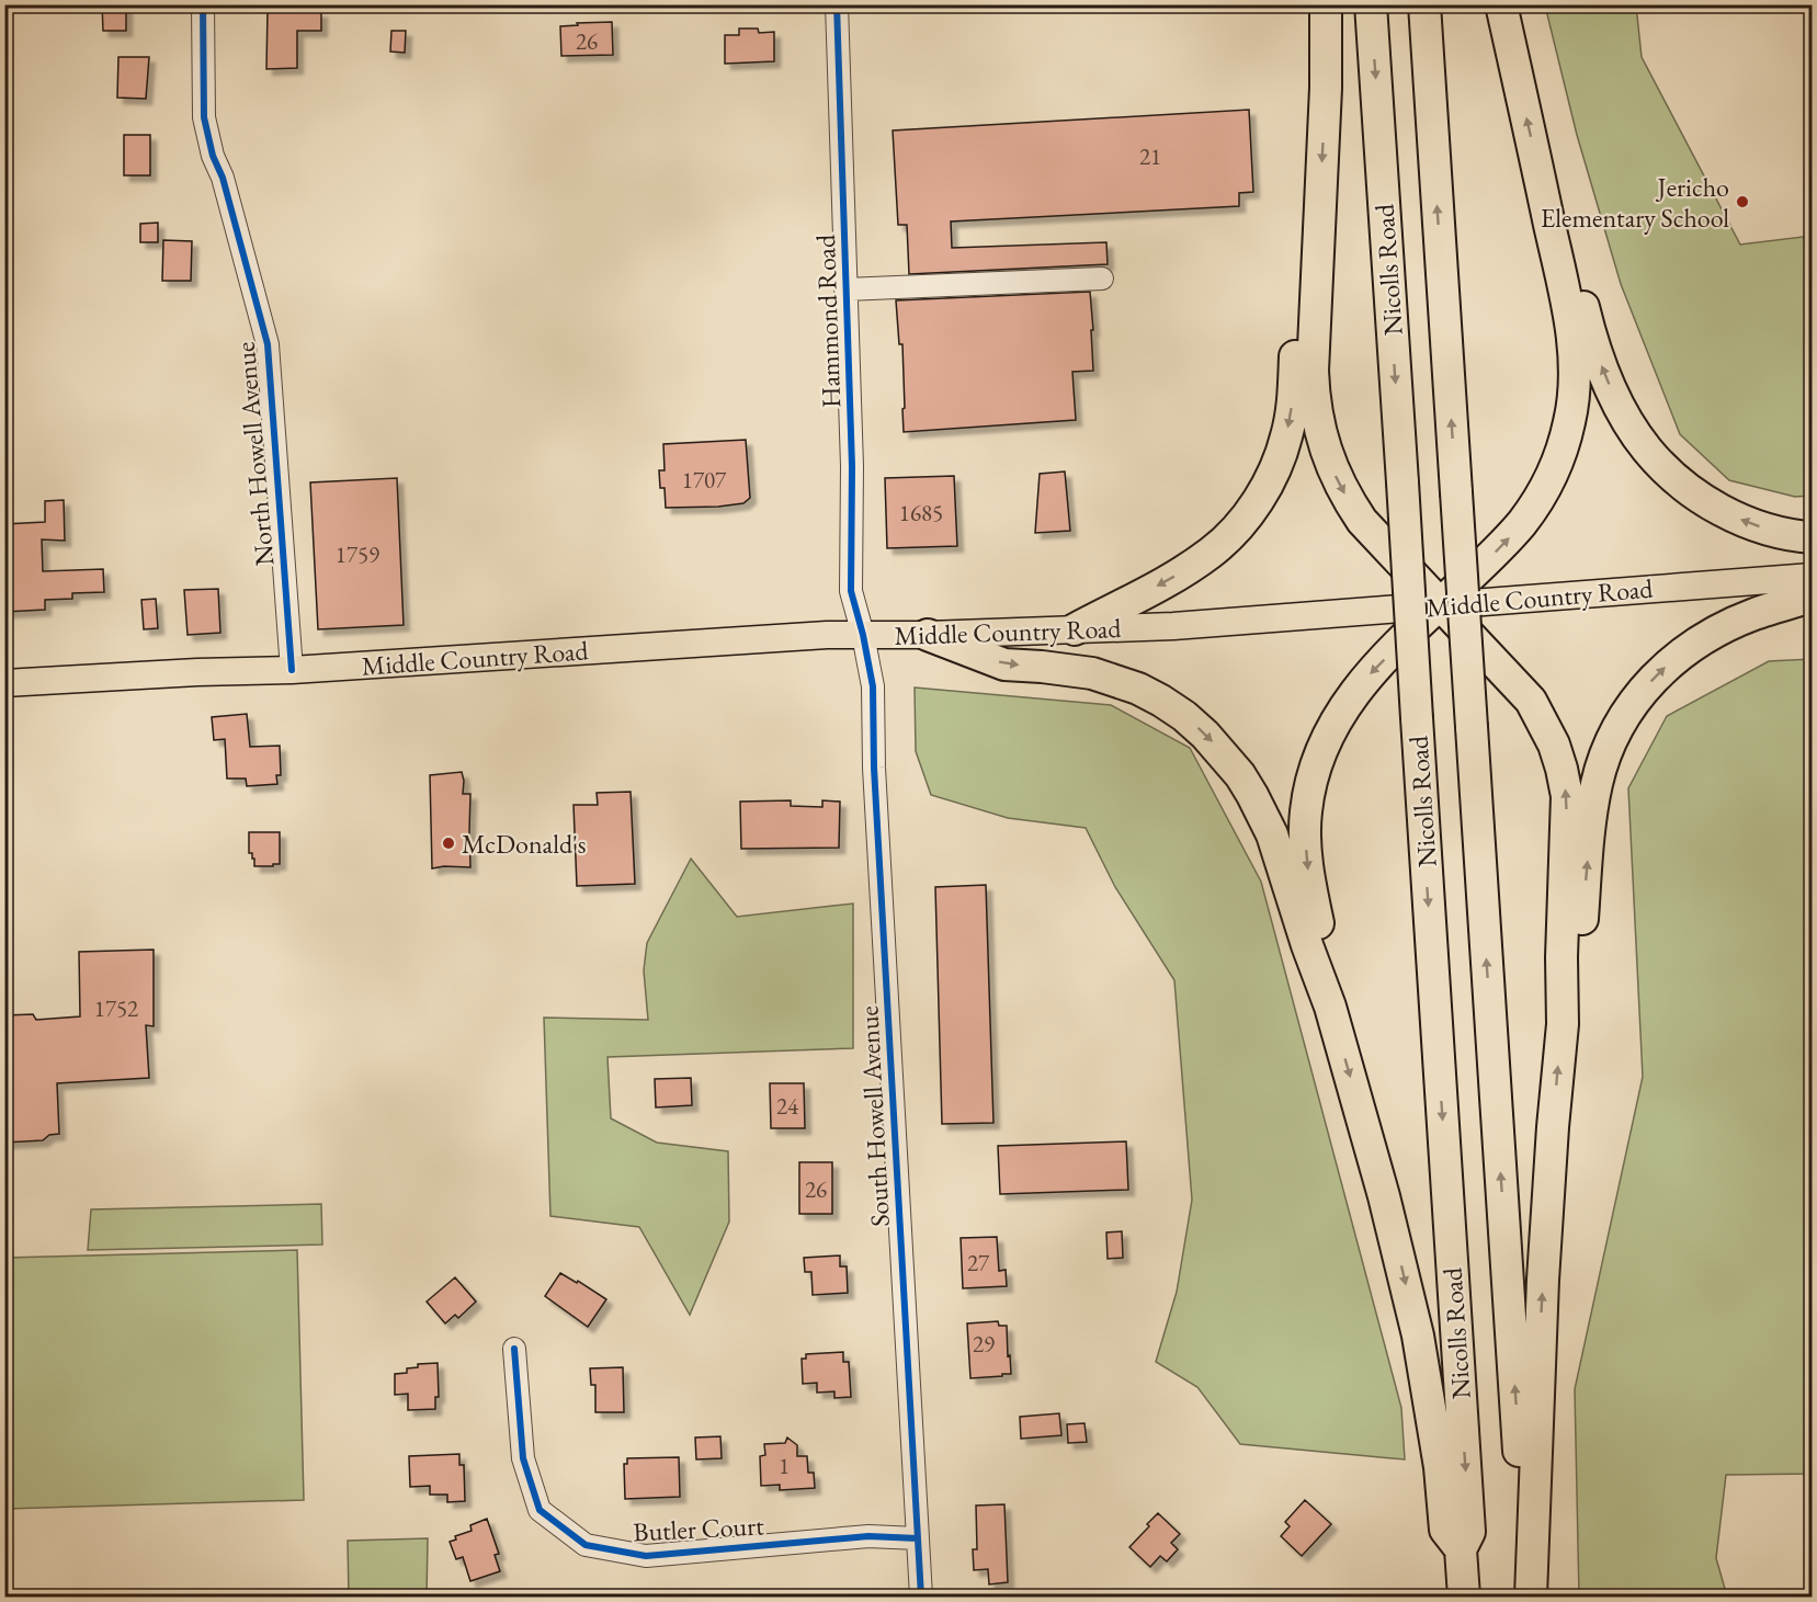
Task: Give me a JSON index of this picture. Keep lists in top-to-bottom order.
{
  "streets": {
    "highway": ["Nicolls Road"],
    "main road": ["Middle Country Road"],
    "street": [
      "Hammond Road",
      "North Howell Avenue",
      "South Howell Avenue",
      "Butler Court"
    ]
  },
  "crossings": [
    ["Hammond Road", "Middle Country Road"],
    ["Hammond Road", "South Howell Avenue"],
    ["North Howell Avenue", "Middle Country Road"],
    ["Middle Country Road", "South Howell Avenue"],
    ["South Howell Avenue", "Butler Court"]
  ],
  "places": ["Jericho Elementary School", "McDonald's"],
  "house_numbers": [
    "26",
    "21",
    "1707",
    "1685",
    "1759",
    "1752",
    "24",
    "26",
    "27",
    "29",
    "1"
  ]
}
